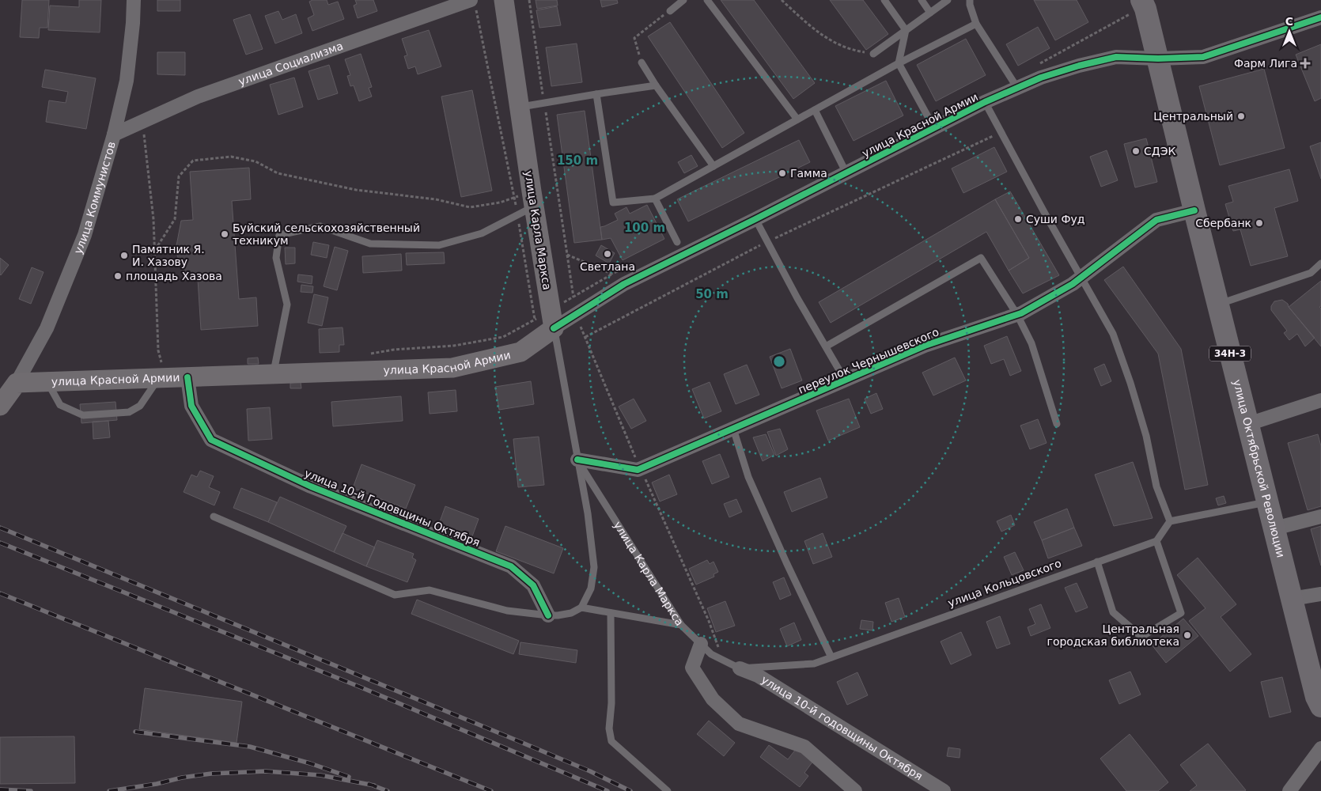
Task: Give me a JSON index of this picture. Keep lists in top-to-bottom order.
{
  "streets": {
    "main road": [
      "улица Красной Армии",
      "улица Карла Маркса",
      "34Н-3",
      "улица Октябрьской Революции"
    ],
    "street": [
      "улица Социализма",
      "улица Коммунистов",
      "переулок Чернышевского",
      "улица 10-й Годовщины Октября",
      "улица 10-й годовщины Октября"
    ],
    "lane": ["улица Кольцовского"]
  },
  "crossings": [
    ["улица Социализма", "улица Коммунистов"],
    ["улица Красной Армии", "улица Коммунистов"],
    ["улица Красной Армии", "улица Карла Маркса"],
    ["улица Красной Армии", "улица Октябрьской Революции"],
    ["улица Красной Армии", "улица 10-й Годовщины Октября"],
    ["улица Карла Маркса", "переулок Чернышевского"],
    ["улица Карла Маркса", "улица Кольцовского"],
    ["улица Карла Маркса", "улица 10-й годовщины Октября"],
    ["переулок Чернышевского", "улица Октябрьской Революции"],
    ["улица Кольцовского", "улица 10-й годовщины Октября"]
  ],
  "places": {
    "health": ["Фарм Лига"],
    "other": [
      "Центральный",
      "СДЭК",
      "Гамма",
      "Суши Фуд",
      "Сбербанк",
      "Буйский сельскохозяйственный техникум",
      "Светлана",
      "Памятник Я. И. Хазову",
      "площадь Хазова",
      "Центральная городская библиотека"
    ]
  },
  "north": "top",
  "rings": ["150 m", "100 m", "50 m"]
}
